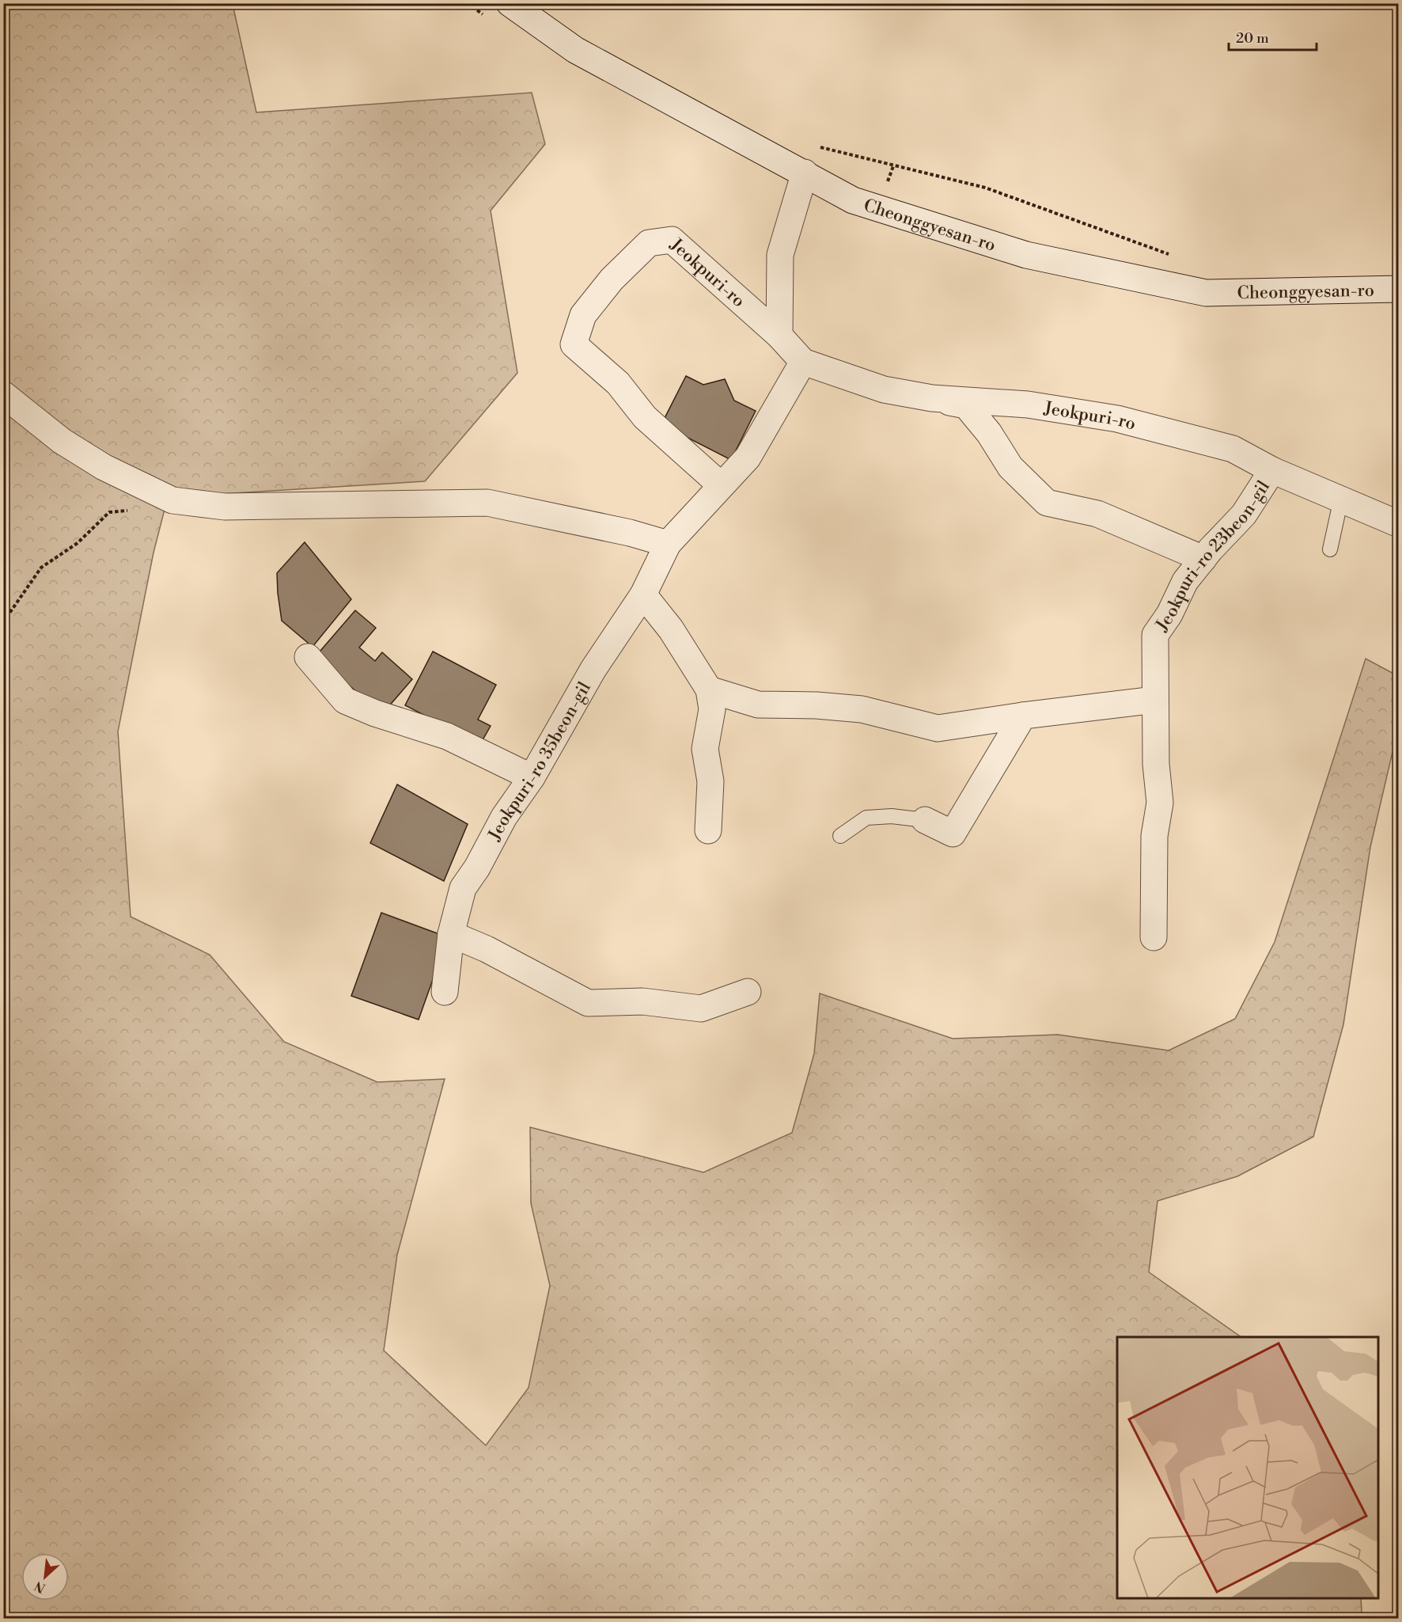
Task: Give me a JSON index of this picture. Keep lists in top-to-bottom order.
{
  "streets": {
    "street": [
      "Cheonggyesan-ro",
      "Jeokpuri-ro",
      "Jeokpuri-ro 23beon-gil",
      "Jeokpuri-ro 35beon-gil"
    ]
  },
  "crossings": [
    ["Jeokpuri-ro", "Jeokpuri-ro 23beon-gil"],
    ["Jeokpuri-ro", "Jeokpuri-ro 35beon-gil"]
  ],
  "scale_bar": "20 m",
  "north": "bottom left"
}
